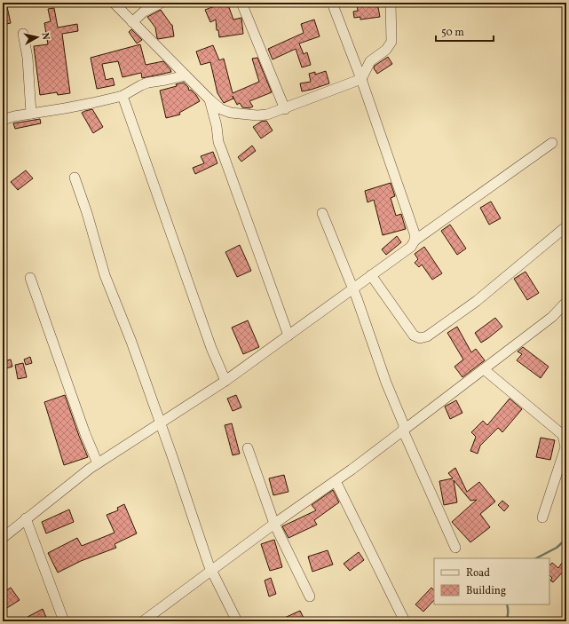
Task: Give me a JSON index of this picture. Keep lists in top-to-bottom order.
{
  "legend": ["Road", "Building"],
  "scale_bar": "50 m",
  "north": "right"
}
